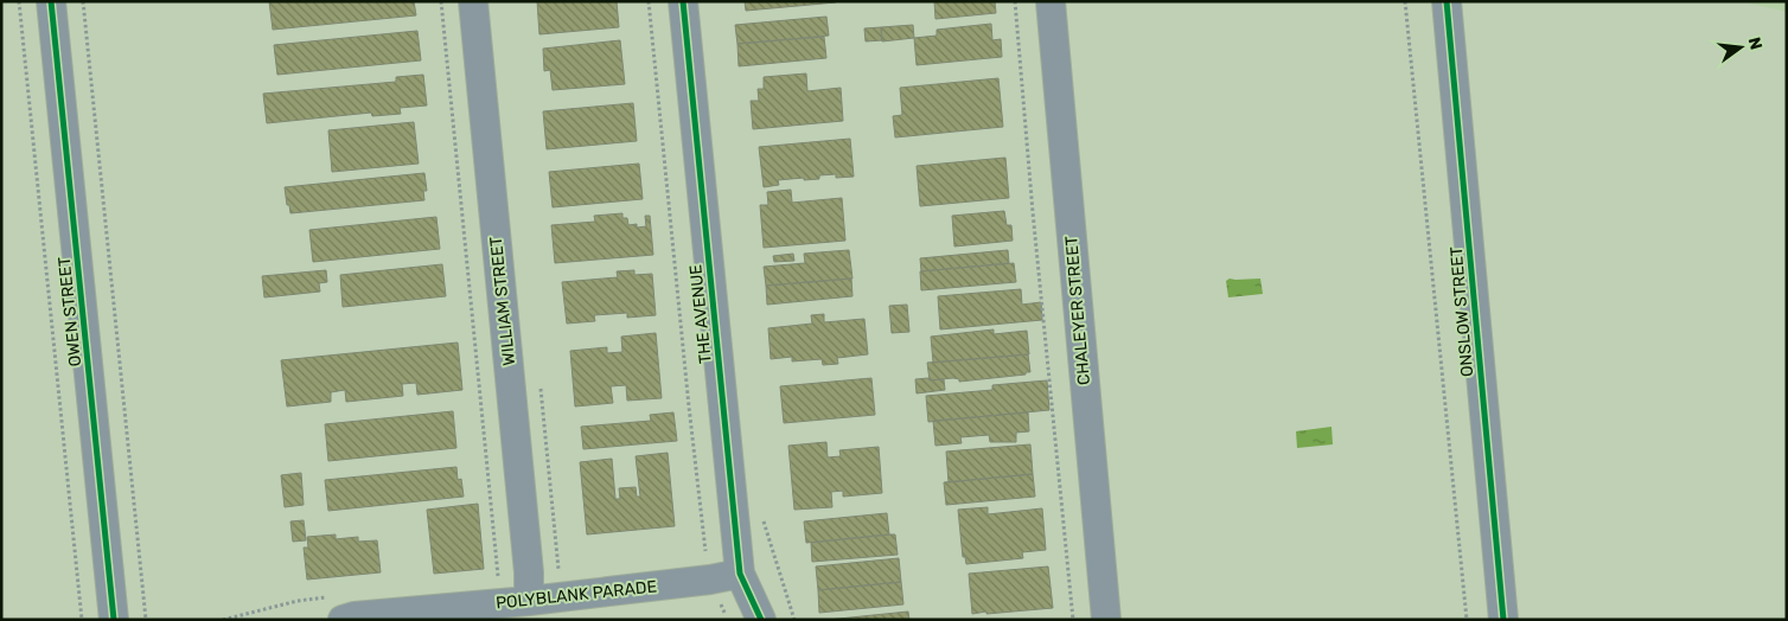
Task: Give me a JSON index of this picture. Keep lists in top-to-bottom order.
{
  "streets": {
    "street": [
      "WILLIAM STREET",
      "CHALEYER STREET",
      "OWEN STREET",
      "ONSLOW STREET",
      "THE AVENUE",
      "POLYBLANK PARADE"
    ]
  },
  "crossings": [
    ["WILLIAM STREET", "POLYBLANK PARADE"],
    ["THE AVENUE", "POLYBLANK PARADE"]
  ],
  "north": "right"
}
